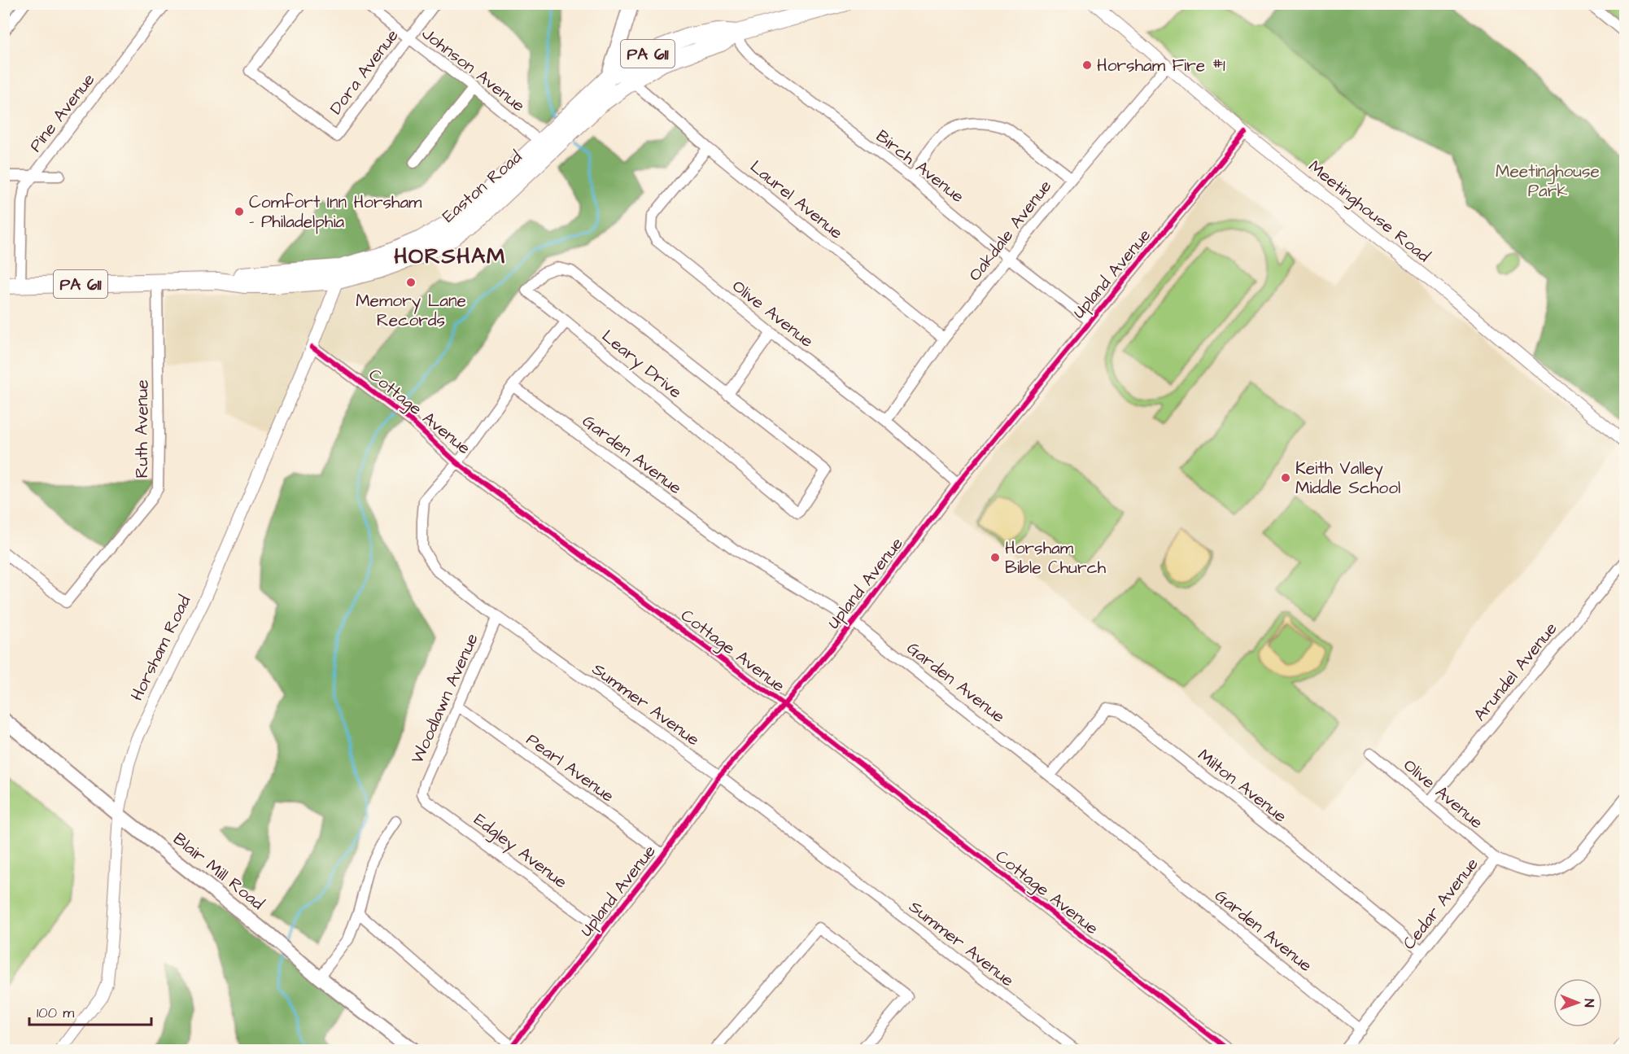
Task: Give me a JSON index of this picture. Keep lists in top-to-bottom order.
{
  "streets": {
    "highway": ["PA 611", "Easton Road"],
    "main road": ["Blair Mill Road"],
    "street": [
      "Johnson Avenue",
      "Dora Avenue",
      "Pine Avenue",
      "Birch Avenue",
      "Laurel Avenue",
      "Meetinghouse Road",
      "Oakdale Avenue",
      "Upland Avenue",
      "Olive Avenue",
      "Leary Drive",
      "Cottage Avenue",
      "Ruth Avenue",
      "Garden Avenue",
      "Horsham Road",
      "Arundel Avenue",
      "Woodlawn Avenue",
      "Summer Avenue",
      "Pearl Avenue",
      "Milton Avenue",
      "Edgley Avenue",
      "Cedar Avenue"
    ]
  },
  "crossings": [
    ["Johnson Avenue", "Dora Avenue"],
    ["Johnson Avenue", "Easton Road"],
    ["Pine Avenue", "Easton Road"],
    ["Birch Avenue", "Easton Road"],
    ["Birch Avenue", "Oakdale Avenue"],
    ["Birch Avenue", "Upland Avenue"],
    ["Easton Road", "Laurel Avenue"],
    ["Easton Road", "Ruth Avenue"],
    ["Easton Road", "Horsham Road"],
    ["Laurel Avenue", "Oakdale Avenue"],
    ["Laurel Avenue", "Olive Avenue"],
    ["Meetinghouse Road", "Oakdale Avenue"],
    ["Meetinghouse Road", "Upland Avenue"],
    ["Oakdale Avenue", "Olive Avenue"],
    ["Upland Avenue", "Olive Avenue"],
    ["Upland Avenue", "Cottage Avenue"],
    ["Upland Avenue", "Garden Avenue"],
    ["Upland Avenue", "Summer Avenue"],
    ["Upland Avenue", "Pearl Avenue"],
    ["Upland Avenue", "Edgley Avenue"],
    ["Olive Avenue", "Arundel Avenue"],
    ["Olive Avenue", "Cedar Avenue"],
    ["Leary Drive", "Summer Avenue"],
    ["Cottage Avenue", "Horsham Road"],
    ["Cottage Avenue", "Summer Avenue"],
    ["Garden Avenue", "Summer Avenue"],
    ["Garden Avenue", "Milton Avenue"],
    ["Garden Avenue", "Cedar Avenue"],
    ["Horsham Road", "Blair Mill Road"],
    ["Woodlawn Avenue", "Summer Avenue"],
    ["Woodlawn Avenue", "Pearl Avenue"],
    ["Woodlawn Avenue", "Edgley Avenue"],
    ["Milton Avenue", "Cedar Avenue"]
  ],
  "districts": ["HORSHAM"],
  "parks": ["Meetinghouse Park"],
  "places": [
    "Horsham Fire #1",
    "Comfort Inn Horsham - Philadelphia",
    "Memory Lane Records",
    "Keith Valley Middle School",
    "Horsham Bible Church"
  ],
  "scale_bar": "100 m",
  "north": "right"
}
